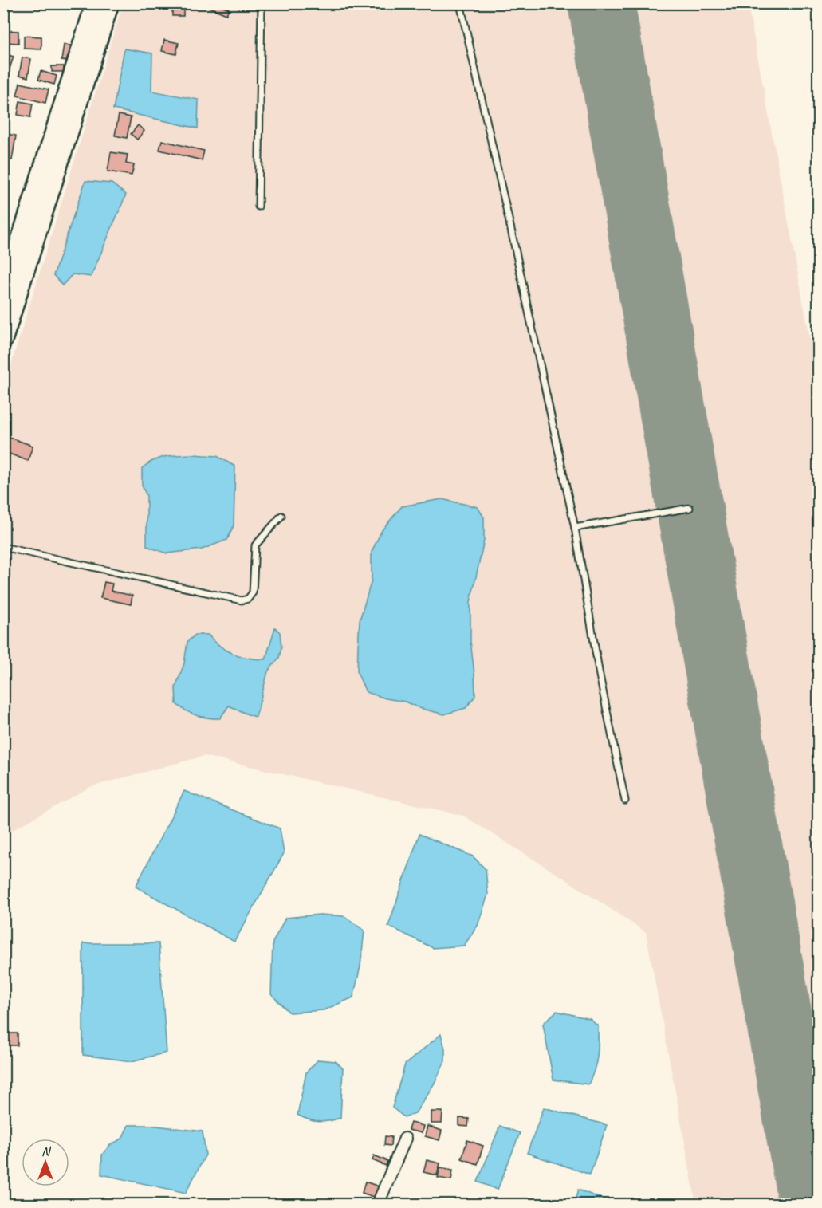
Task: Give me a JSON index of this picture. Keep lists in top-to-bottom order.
{
  "north": "top"
}
